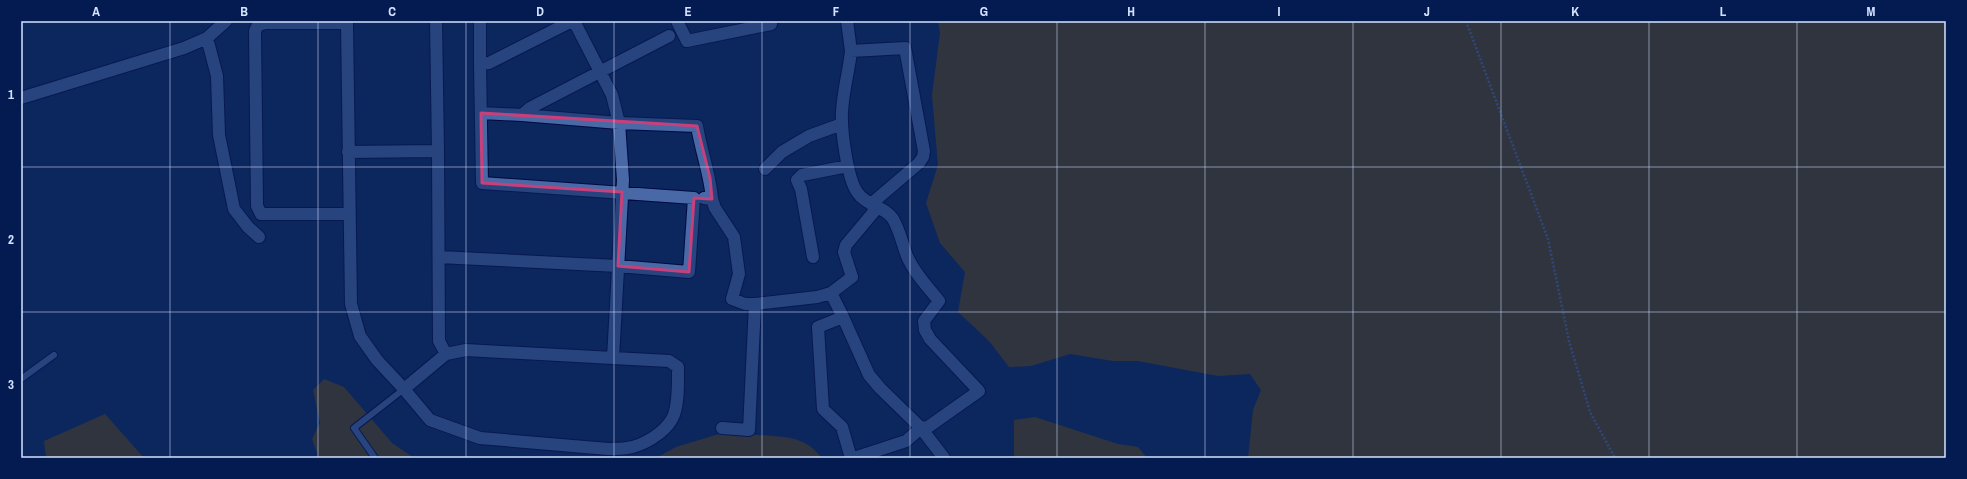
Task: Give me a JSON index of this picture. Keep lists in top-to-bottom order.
{
  "grid": {
    "columns": [
      "A",
      "B",
      "C",
      "D",
      "E",
      "F",
      "G",
      "H",
      "I",
      "J",
      "K",
      "L",
      "M"
    ],
    "rows": ["1", "2", "3"]
  }
}
